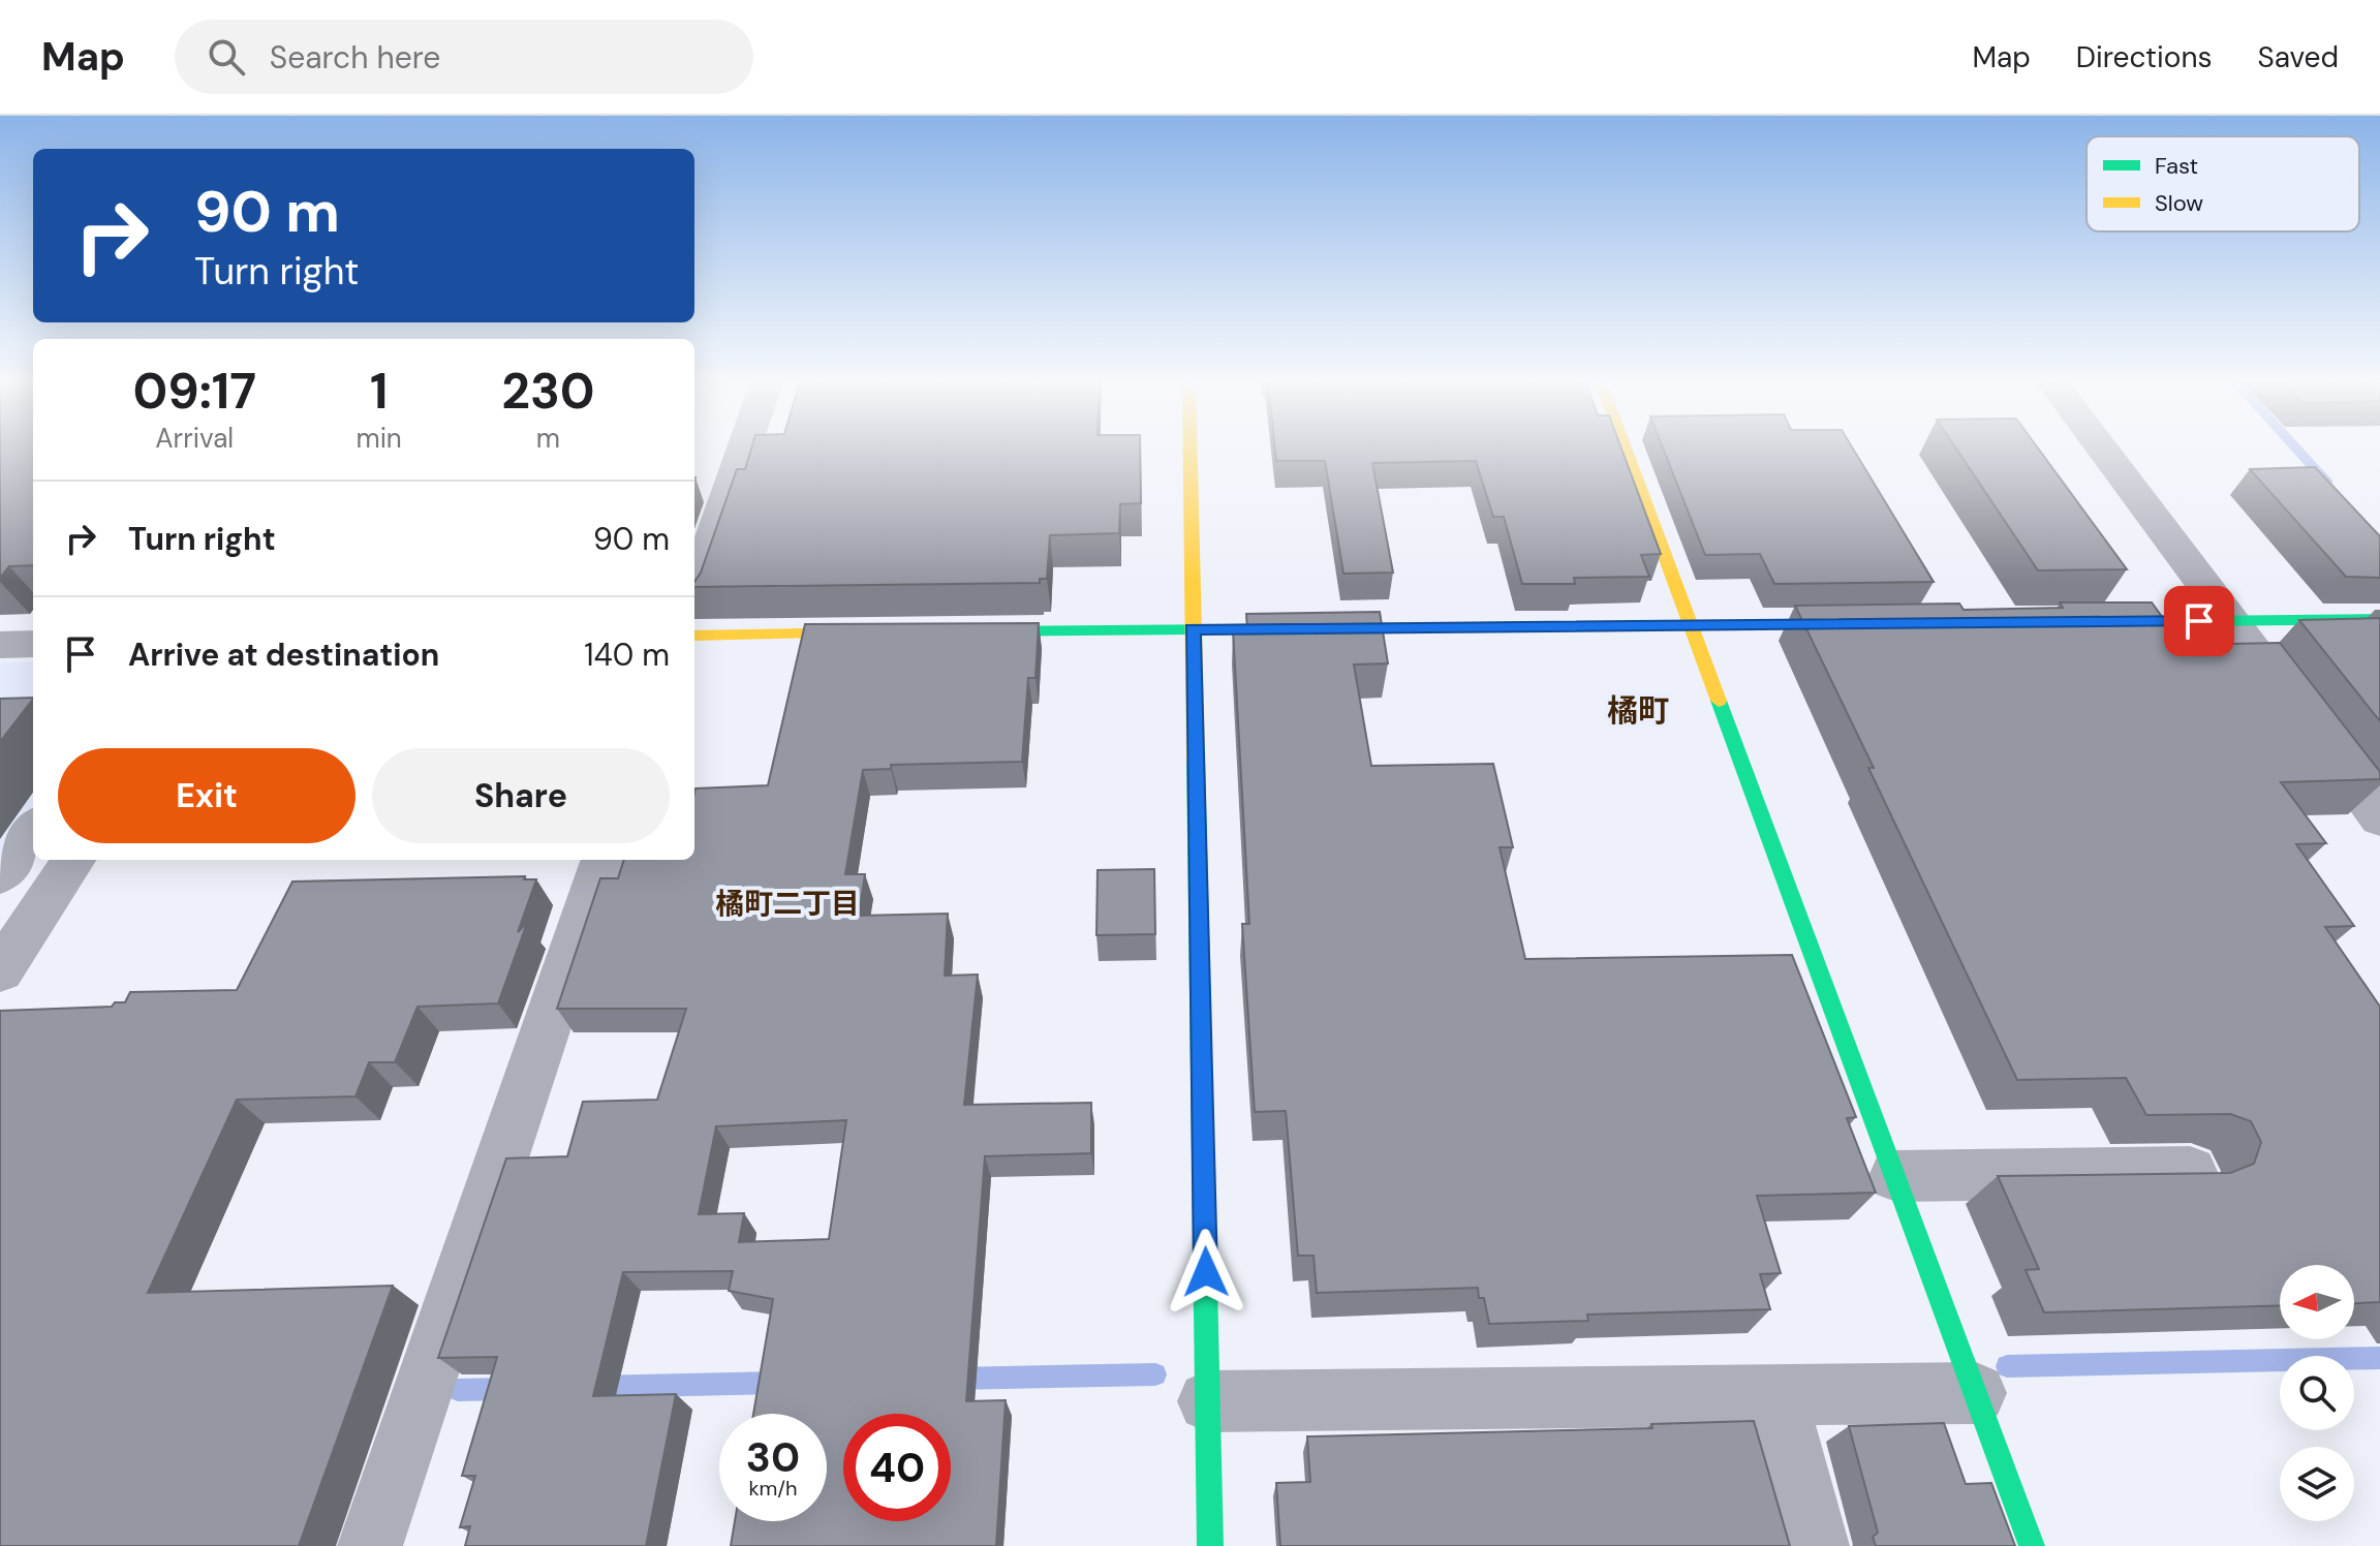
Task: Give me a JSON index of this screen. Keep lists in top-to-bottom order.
{
  "districts": ["橘町", "橘町二丁目"],
  "legend": ["Fast", "Slow"],
  "north": "left",
  "page": {
    "header": "Map",
    "search": "Search here",
    "nav": ["Map", "Directions", "Saved"],
    "turn": ["90 m", "Turn right"],
    "eta": [
      "09:17",
      "Arrival",
      "1",
      "min",
      "230",
      "m"
    ],
    "list": [
      {
        "name": "Turn right",
        "value": "90 m"
      },
      {
        "name": "Arrive at destination",
        "value": "140 m"
      }
    ],
    "buttons": ["Exit", "Share"],
    "speed": "30 km/h",
    "limit": "40"
  }
}
